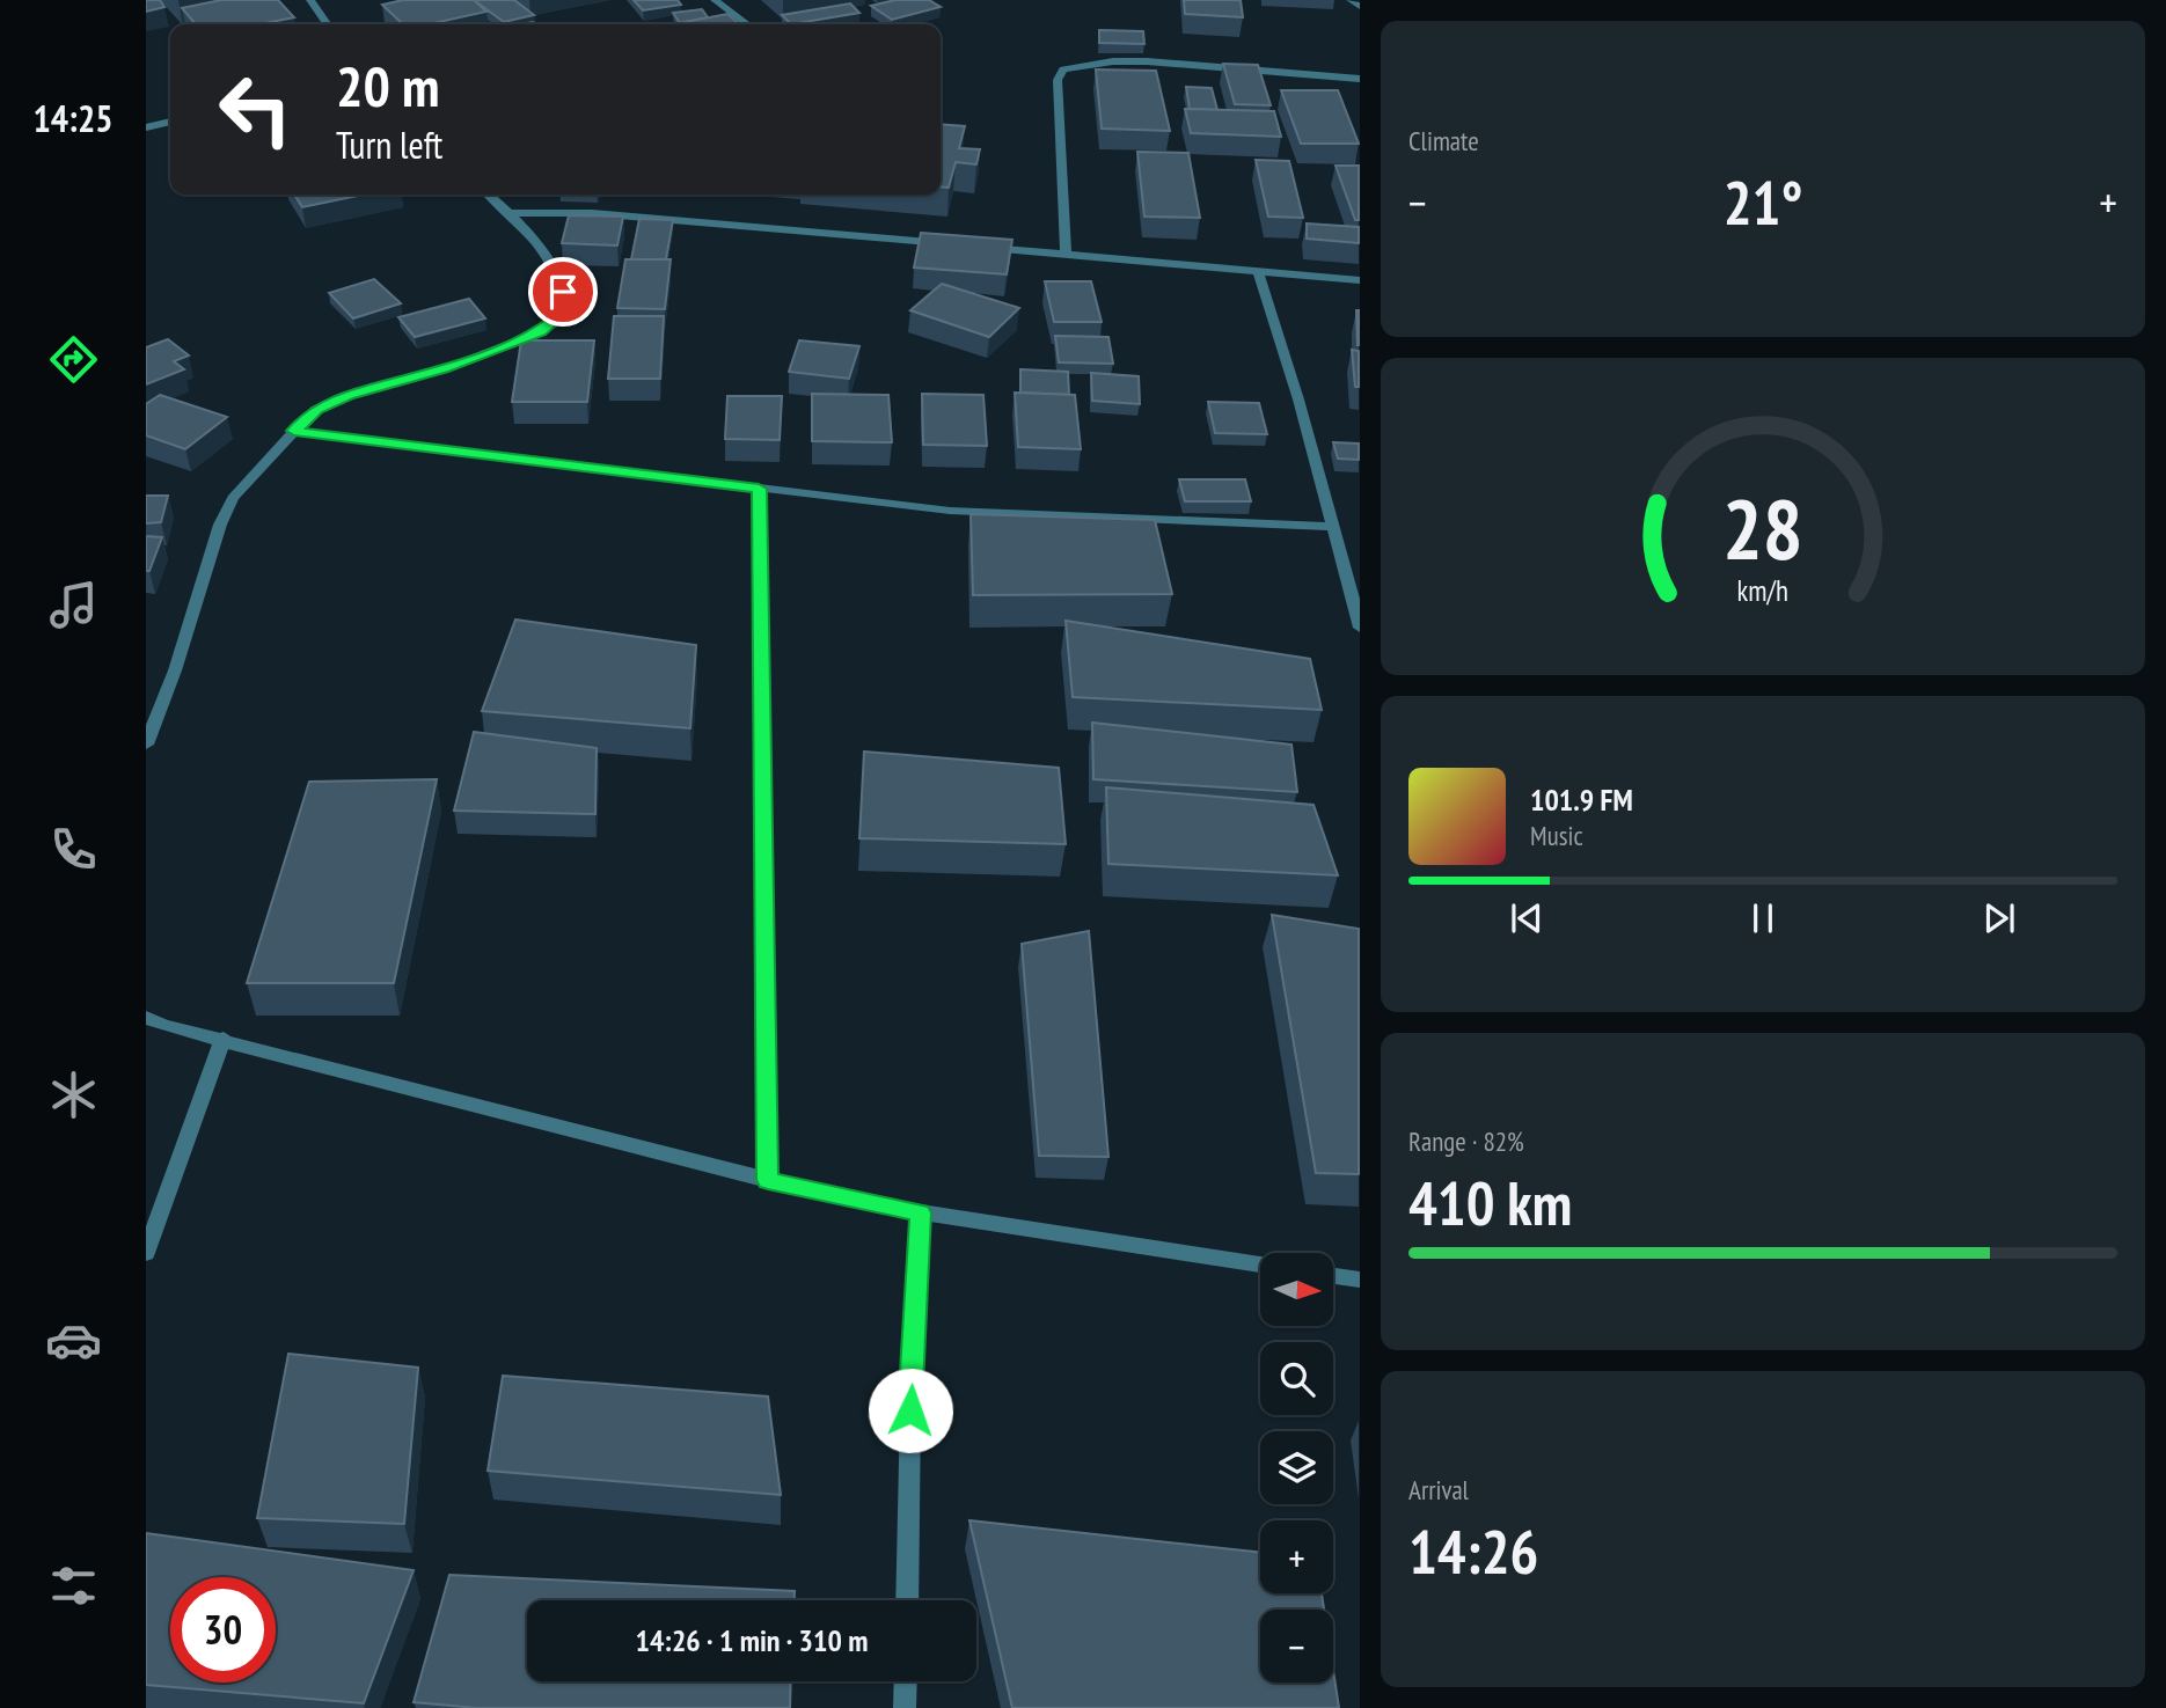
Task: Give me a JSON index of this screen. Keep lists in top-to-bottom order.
{
  "north": "right",
  "page": {
    "tabs": "14:25",
    "tile": [
      "Climate",
      ["Range · 82%", "410 km"],
      ["Arrival", "14:26"]
    ],
    "turn": ["20 m", "Turn left"],
    "heat": ["−", "21°", "+"],
    "song": ["101.9 FM", "Music"],
    "map_buttons": ["+", "−"],
    "limit": "30",
    "trip": "14:26 · 1 min · 310 m",
    "gauge": ["28", "km/h"]
  }
}
